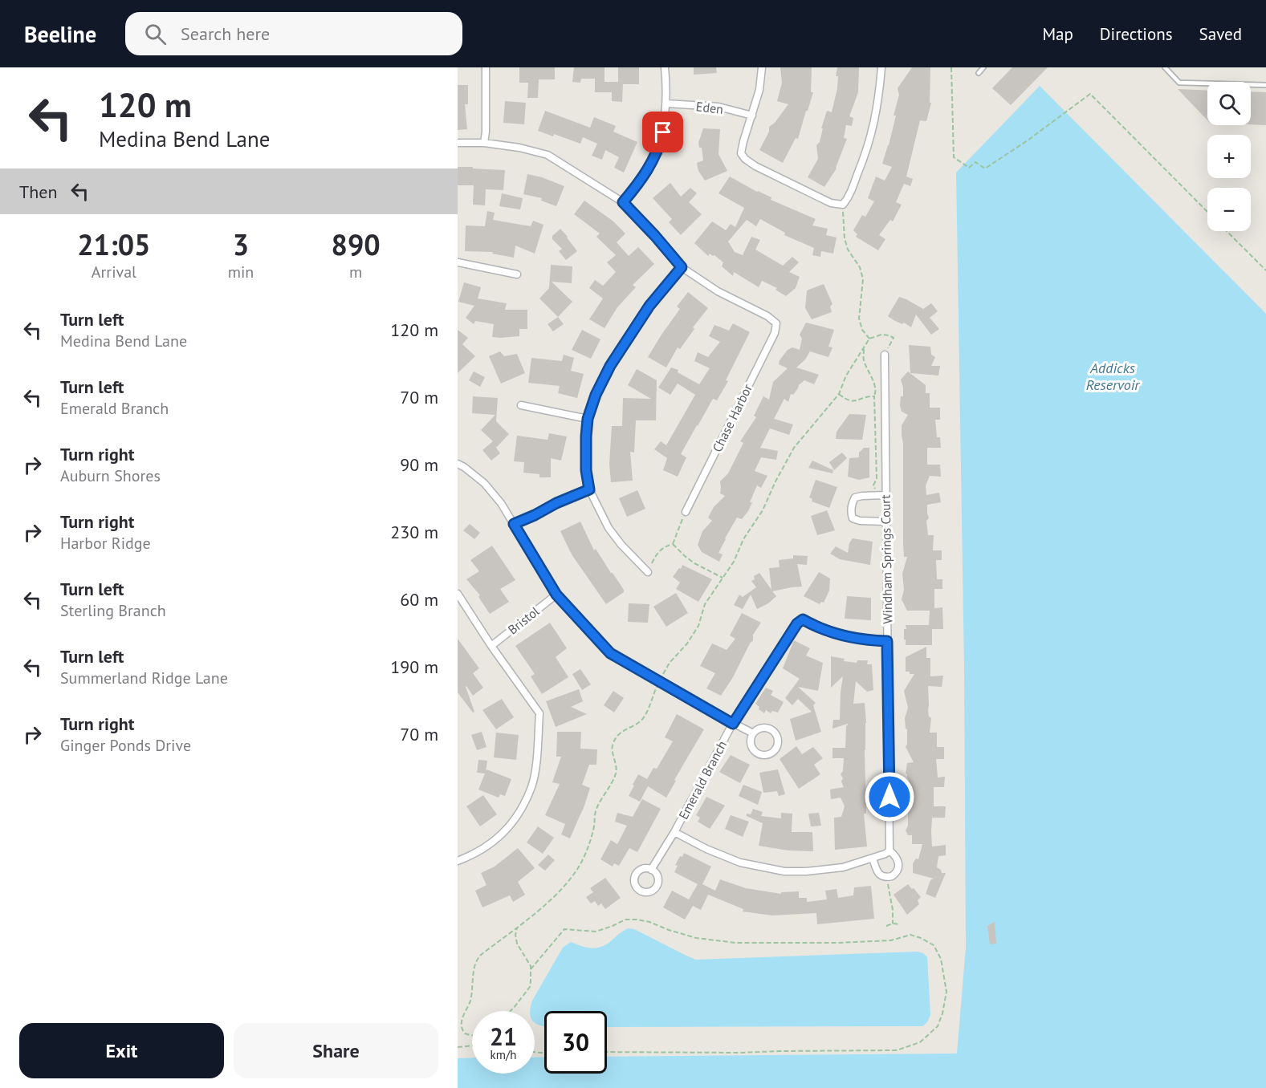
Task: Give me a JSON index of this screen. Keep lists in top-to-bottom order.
{
  "streets": {
    "street": [
      "Eden",
      "Chase Harbor",
      "Windham Springs Court",
      "Bristol",
      "Emerald Branch"
    ]
  },
  "crossings": [
    ["Windham Springs Court", "Emerald Branch"]
  ],
  "water": ["Addicks Reservoir"],
  "page": {
    "header": "Beeline",
    "search": "Search here",
    "nav": ["Map", "Directions", "Saved"],
    "turn": ["120 m", "Medina Bend Lane"],
    "map_buttons": ["+", "−"],
    "then": "Then",
    "eta": [
      "21:05",
      "Arrival",
      "3",
      "min",
      "890",
      "m"
    ],
    "list": [
      {
        "name": "Turn left",
        "note": "Medina Bend Lane",
        "value": "120 m"
      },
      {
        "name": "Turn left",
        "note": "Emerald Branch",
        "value": "70 m"
      },
      {
        "name": "Turn right",
        "note": "Auburn Shores",
        "value": "90 m"
      },
      {
        "name": "Turn right",
        "note": "Harbor Ridge",
        "value": "230 m"
      },
      {
        "name": "Turn left",
        "note": "Sterling Branch",
        "value": "60 m"
      },
      {
        "name": "Turn left",
        "note": "Summerland Ridge Lane",
        "value": "190 m"
      },
      {
        "name": "Turn right",
        "note": "Ginger Ponds Drive",
        "value": "70 m"
      }
    ],
    "speed": "21 km/h",
    "limit": "30",
    "buttons": ["Exit", "Share"]
  }
}
